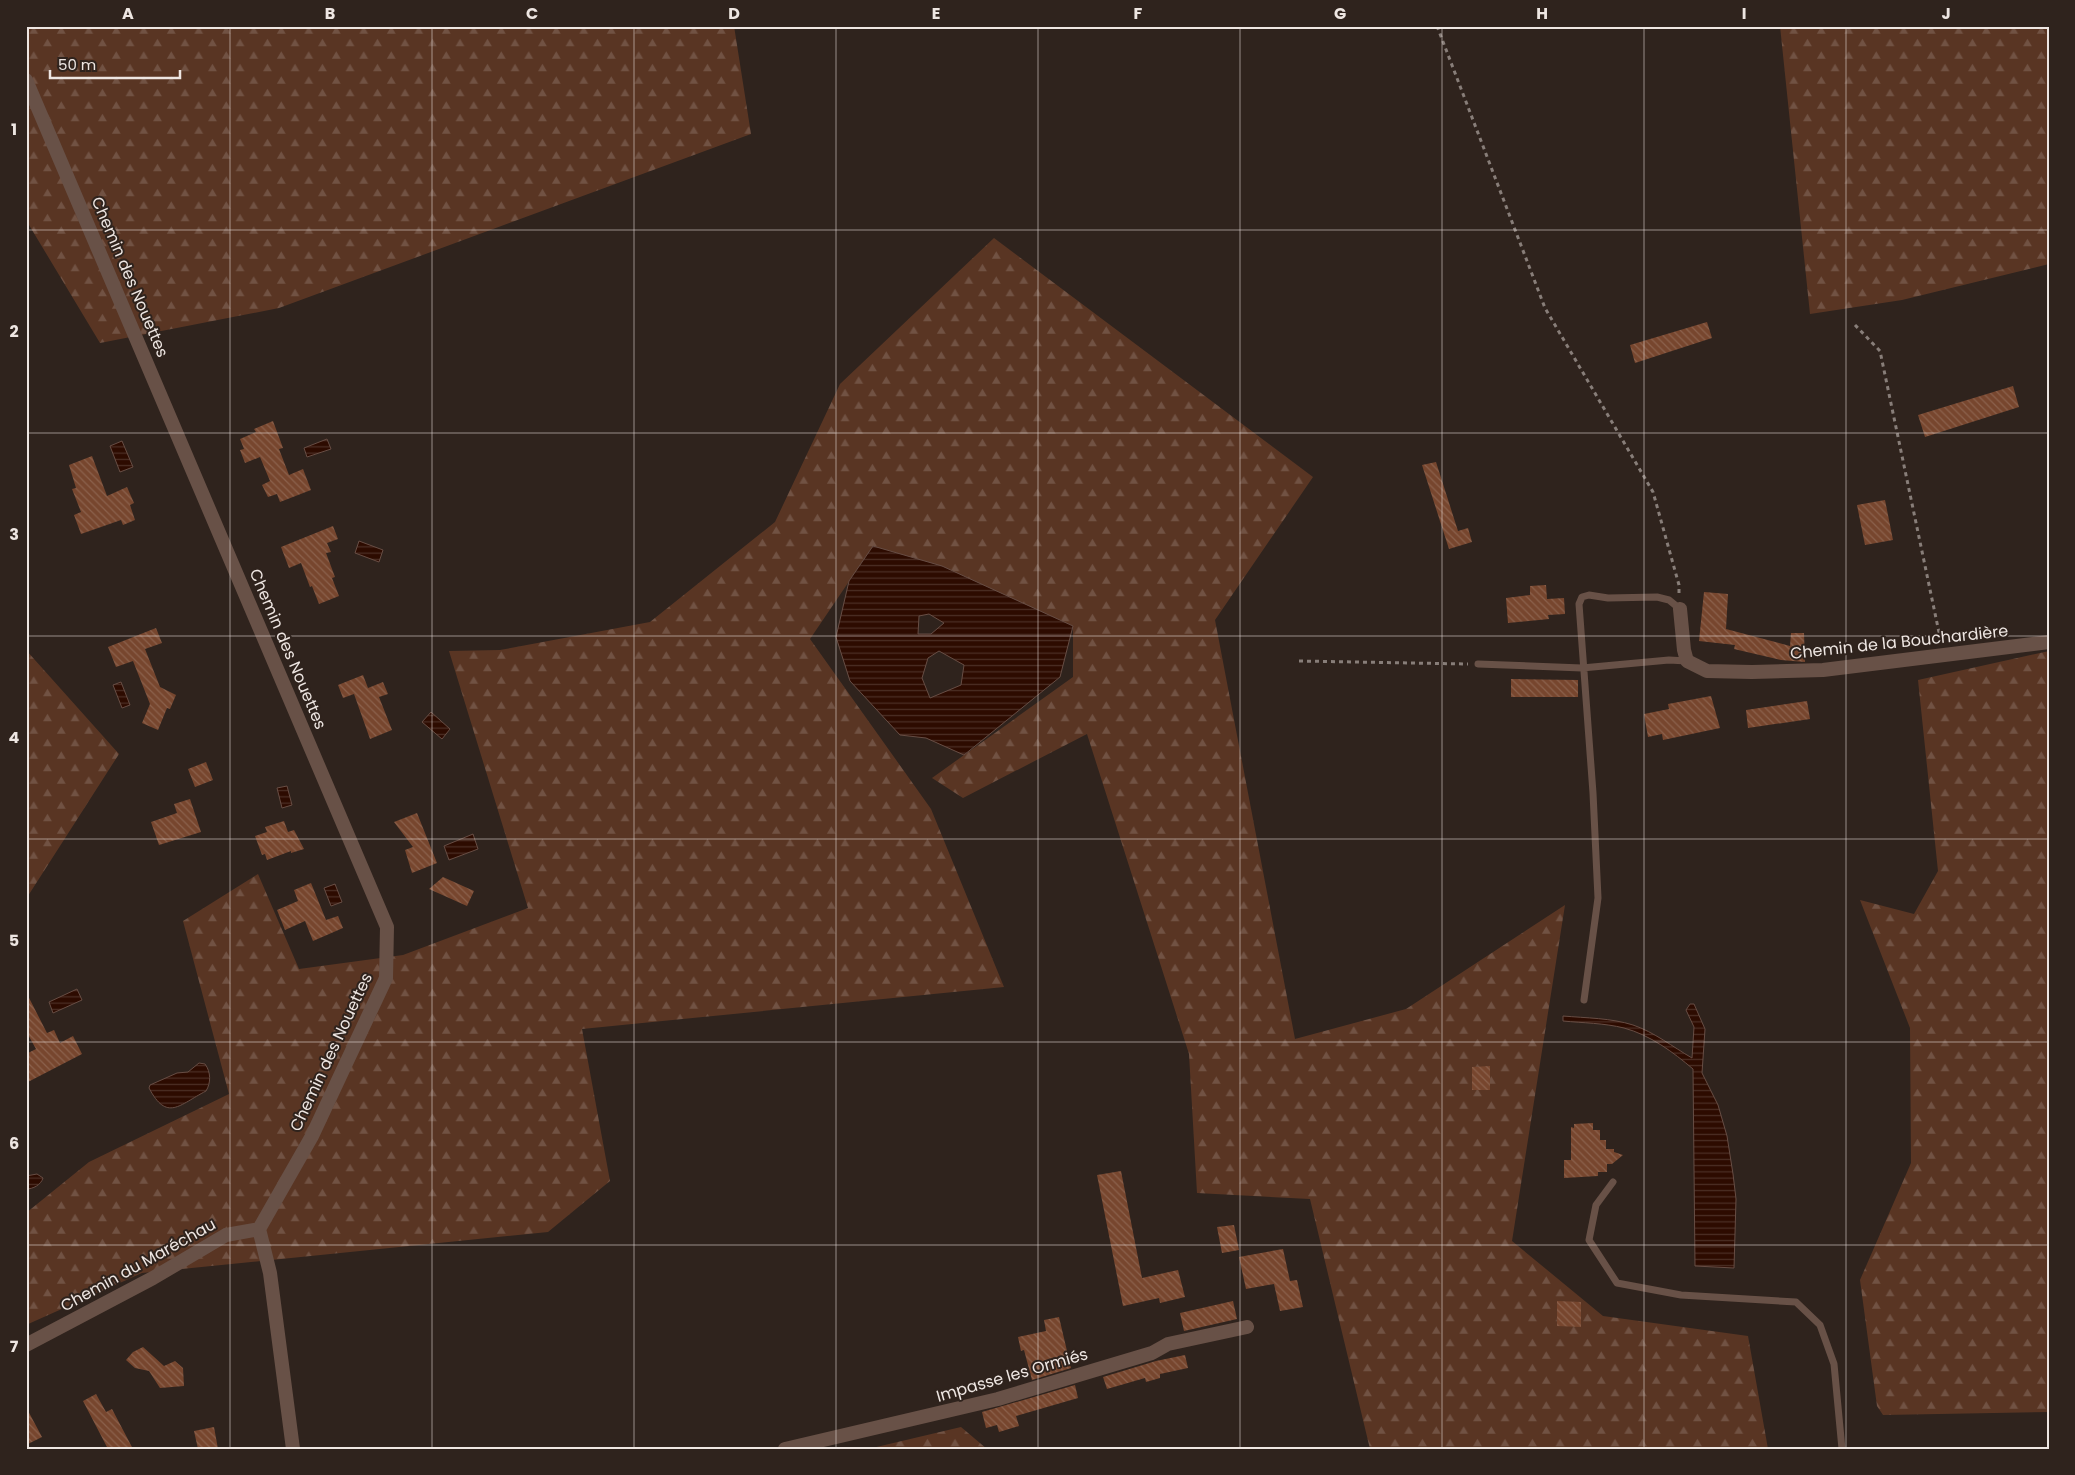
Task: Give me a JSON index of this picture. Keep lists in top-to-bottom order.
{
  "streets": {
    "street": [
      "Chemin des Nouettes",
      "Chemin de la Bouchardière",
      "Chemin du Maréchau",
      "Impasse les Ormiés"
    ]
  },
  "crossings": [
    ["Chemin des Nouettes", "Chemin du Maréchau"]
  ],
  "scale_bar": "50 m",
  "grid": {
    "columns": [
      "A",
      "B",
      "C",
      "D",
      "E",
      "F",
      "G",
      "H",
      "I",
      "J"
    ],
    "rows": [
      "1",
      "2",
      "3",
      "4",
      "5",
      "6",
      "7"
    ]
  }
}
